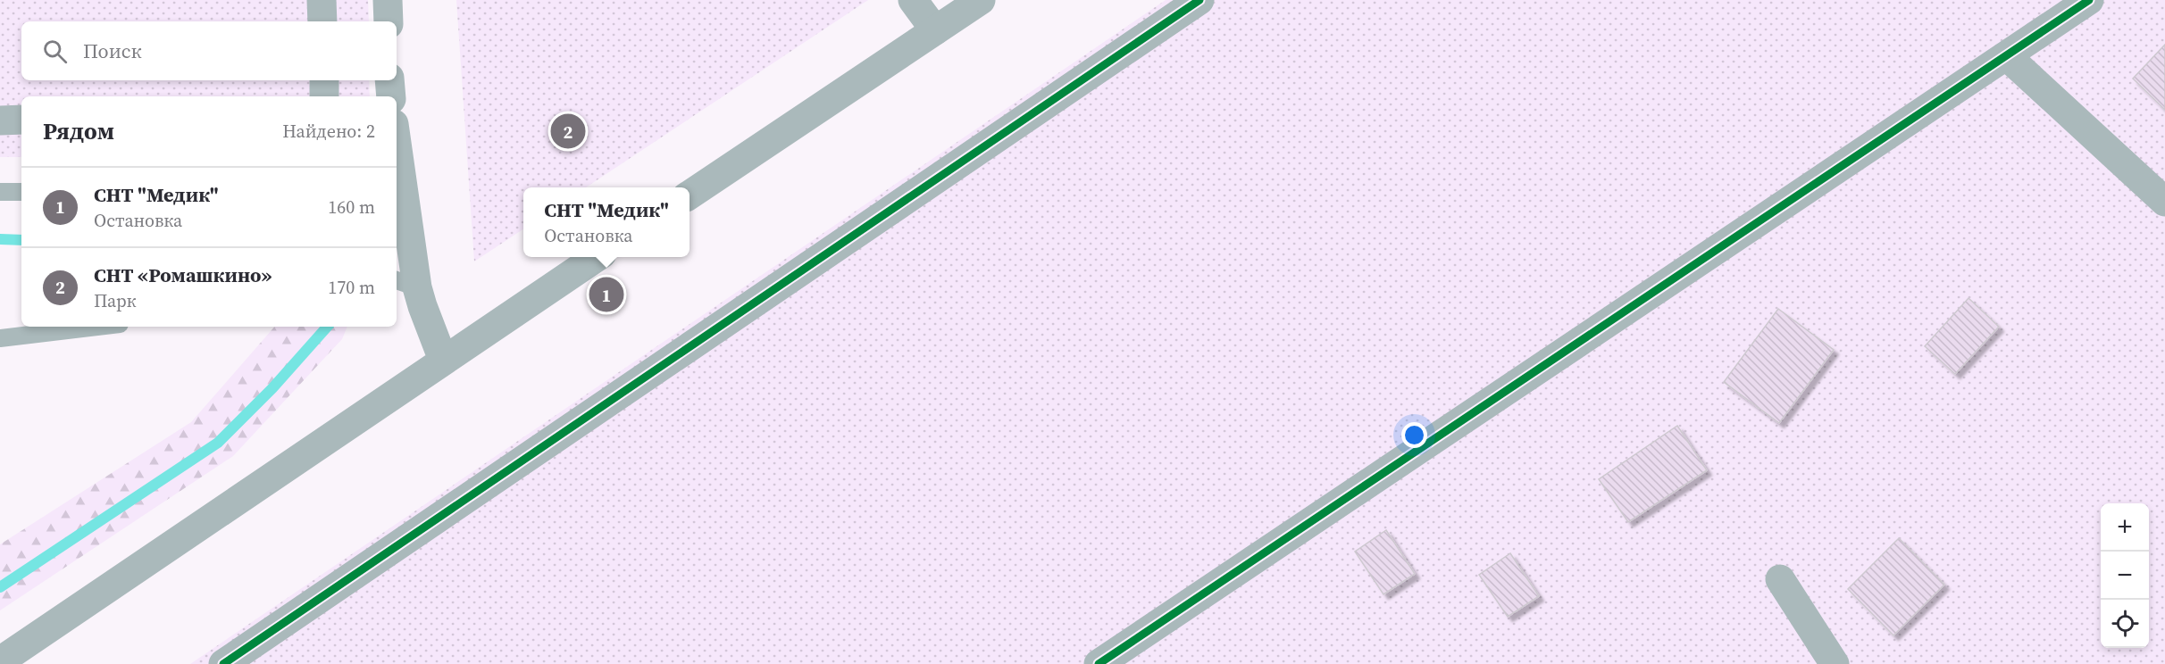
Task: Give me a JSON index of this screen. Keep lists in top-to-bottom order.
{
  "page": {
    "search": "Поиск",
    "heading": ["Рядом", "Найдено: 2"],
    "pins": ["2", "1"],
    "list": [
      {
        "mark": "1",
        "name": "СНТ \"Медик\"",
        "note": "Остановка",
        "value": "160 m"
      },
      {
        "mark": "2",
        "name": "СНТ «Ромашкино»",
        "note": "Парк",
        "value": "170 m"
      }
    ],
    "popup": ["СНТ \"Медик\"", "Остановка"],
    "map_buttons": ["+", "−"]
  }
}
